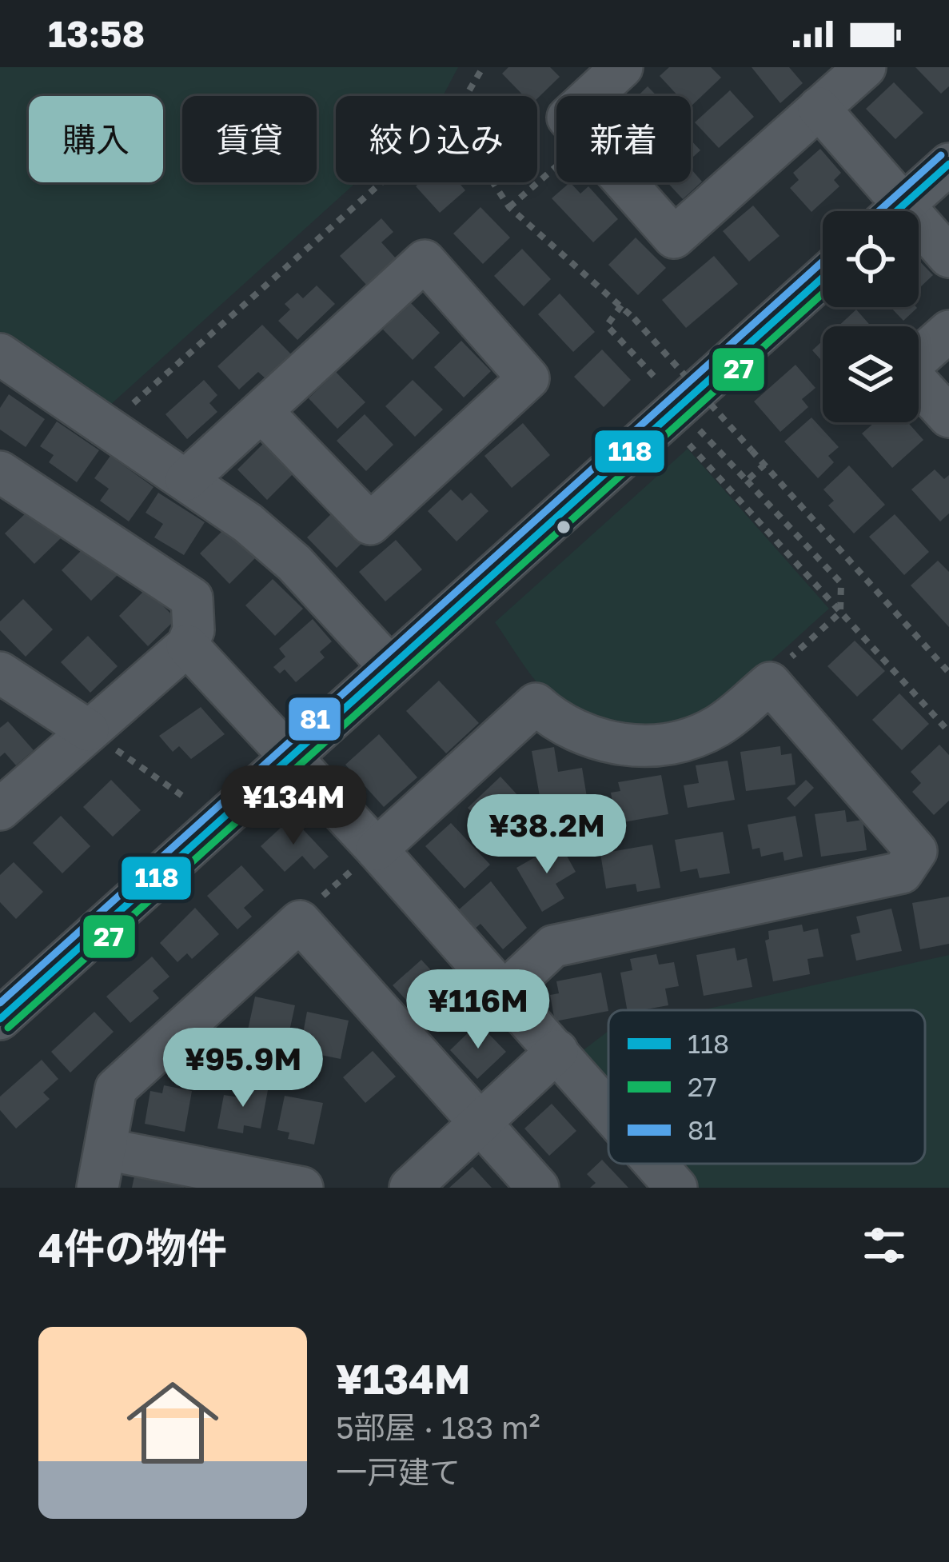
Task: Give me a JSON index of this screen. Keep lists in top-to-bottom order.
{
  "lines": ["transit line 81", "transit line 118", "transit line 27"],
  "legend": ["118", "27", "81"],
  "page": {
    "status": "13:58",
    "chip": [
      "購入",
      "賃貸",
      "絞り込み",
      "新着"
    ],
    "price": [
      "¥134M",
      "¥38.2M",
      "¥116M",
      "¥95.9M"
    ],
    "heading": "4件の物件",
    "list": [
      {
        "name": "¥134M",
        "note": "5部屋 · 183 m² · 一戸建て"
      }
    ]
  }
}
